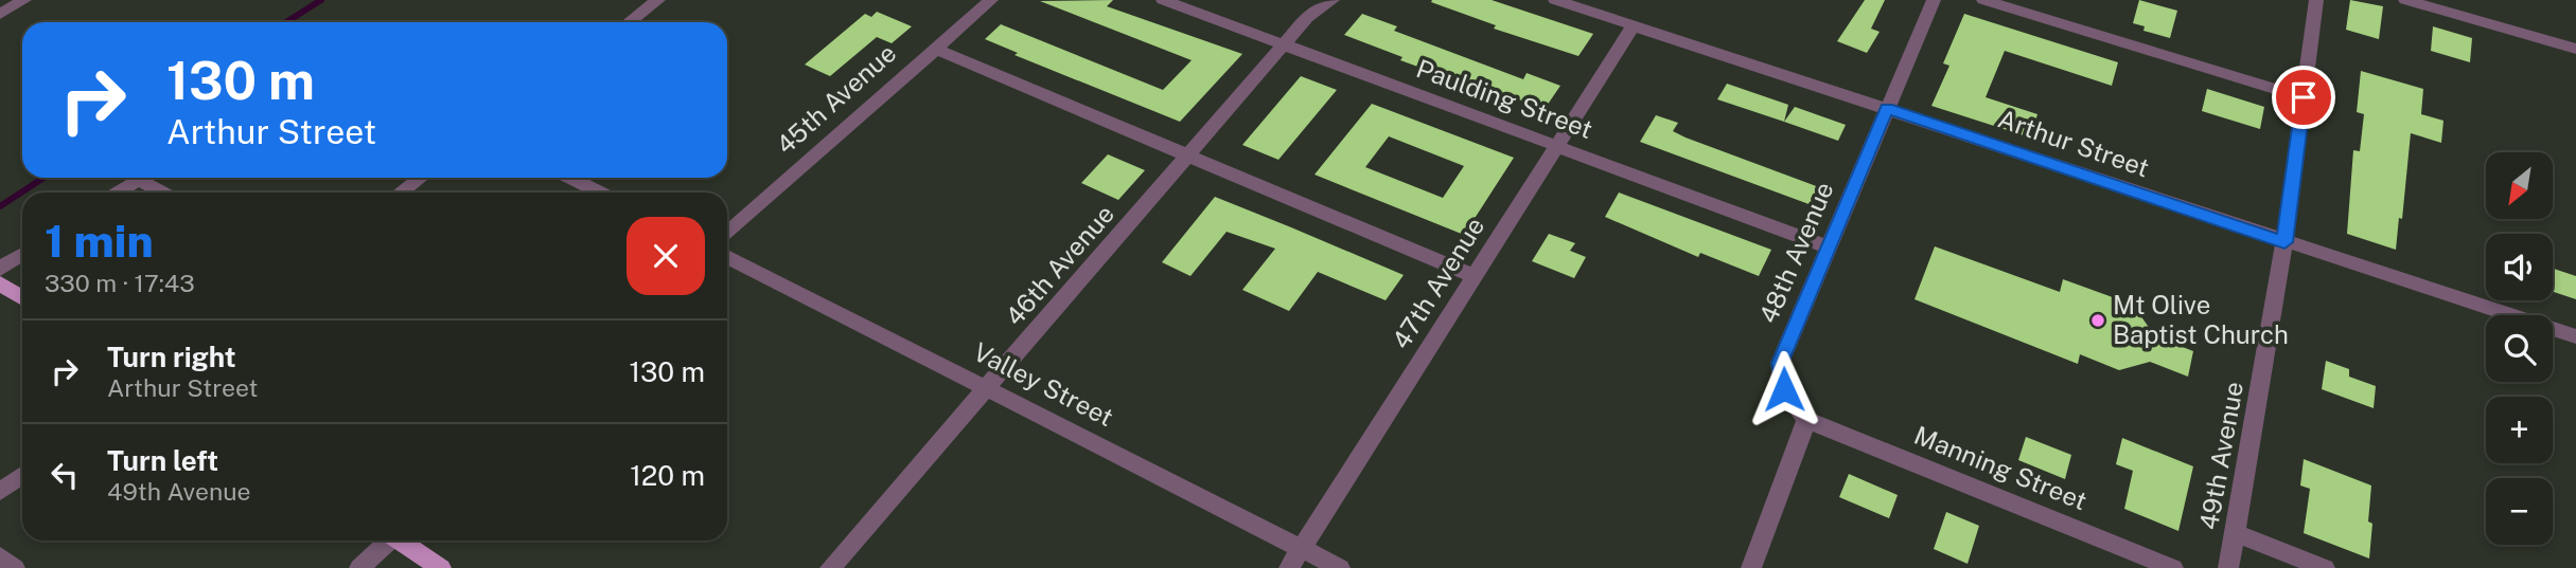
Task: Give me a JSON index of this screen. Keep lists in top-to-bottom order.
{
  "streets": {
    "street": [
      "45th Avenue",
      "Paulding Street",
      "Arthur Street",
      "48th Avenue",
      "46th Avenue",
      "47th Avenue",
      "Valley Street",
      "49th Avenue",
      "Manning Street"
    ]
  },
  "crossings": [
    ["Paulding Street", "48th Avenue"],
    ["Paulding Street", "46th Avenue"],
    ["Paulding Street", "47th Avenue"],
    ["Arthur Street", "48th Avenue"],
    ["Arthur Street", "47th Avenue"],
    ["Arthur Street", "49th Avenue"],
    ["48th Avenue", "Manning Street"],
    ["46th Avenue", "Valley Street"],
    ["47th Avenue", "Valley Street"]
  ],
  "places": ["Mt Olive Baptist Church"],
  "north": "bottom left",
  "page": {
    "turn": ["130 m", "Arthur Street"],
    "map_buttons": ["+", "−"],
    "heading": ["1 min", "330 m · 17:43"],
    "list": [
      {
        "name": "Turn right",
        "note": "Arthur Street",
        "value": "130 m"
      },
      {
        "name": "Turn left",
        "note": "49th Avenue",
        "value": "120 m"
      }
    ]
  }
}
